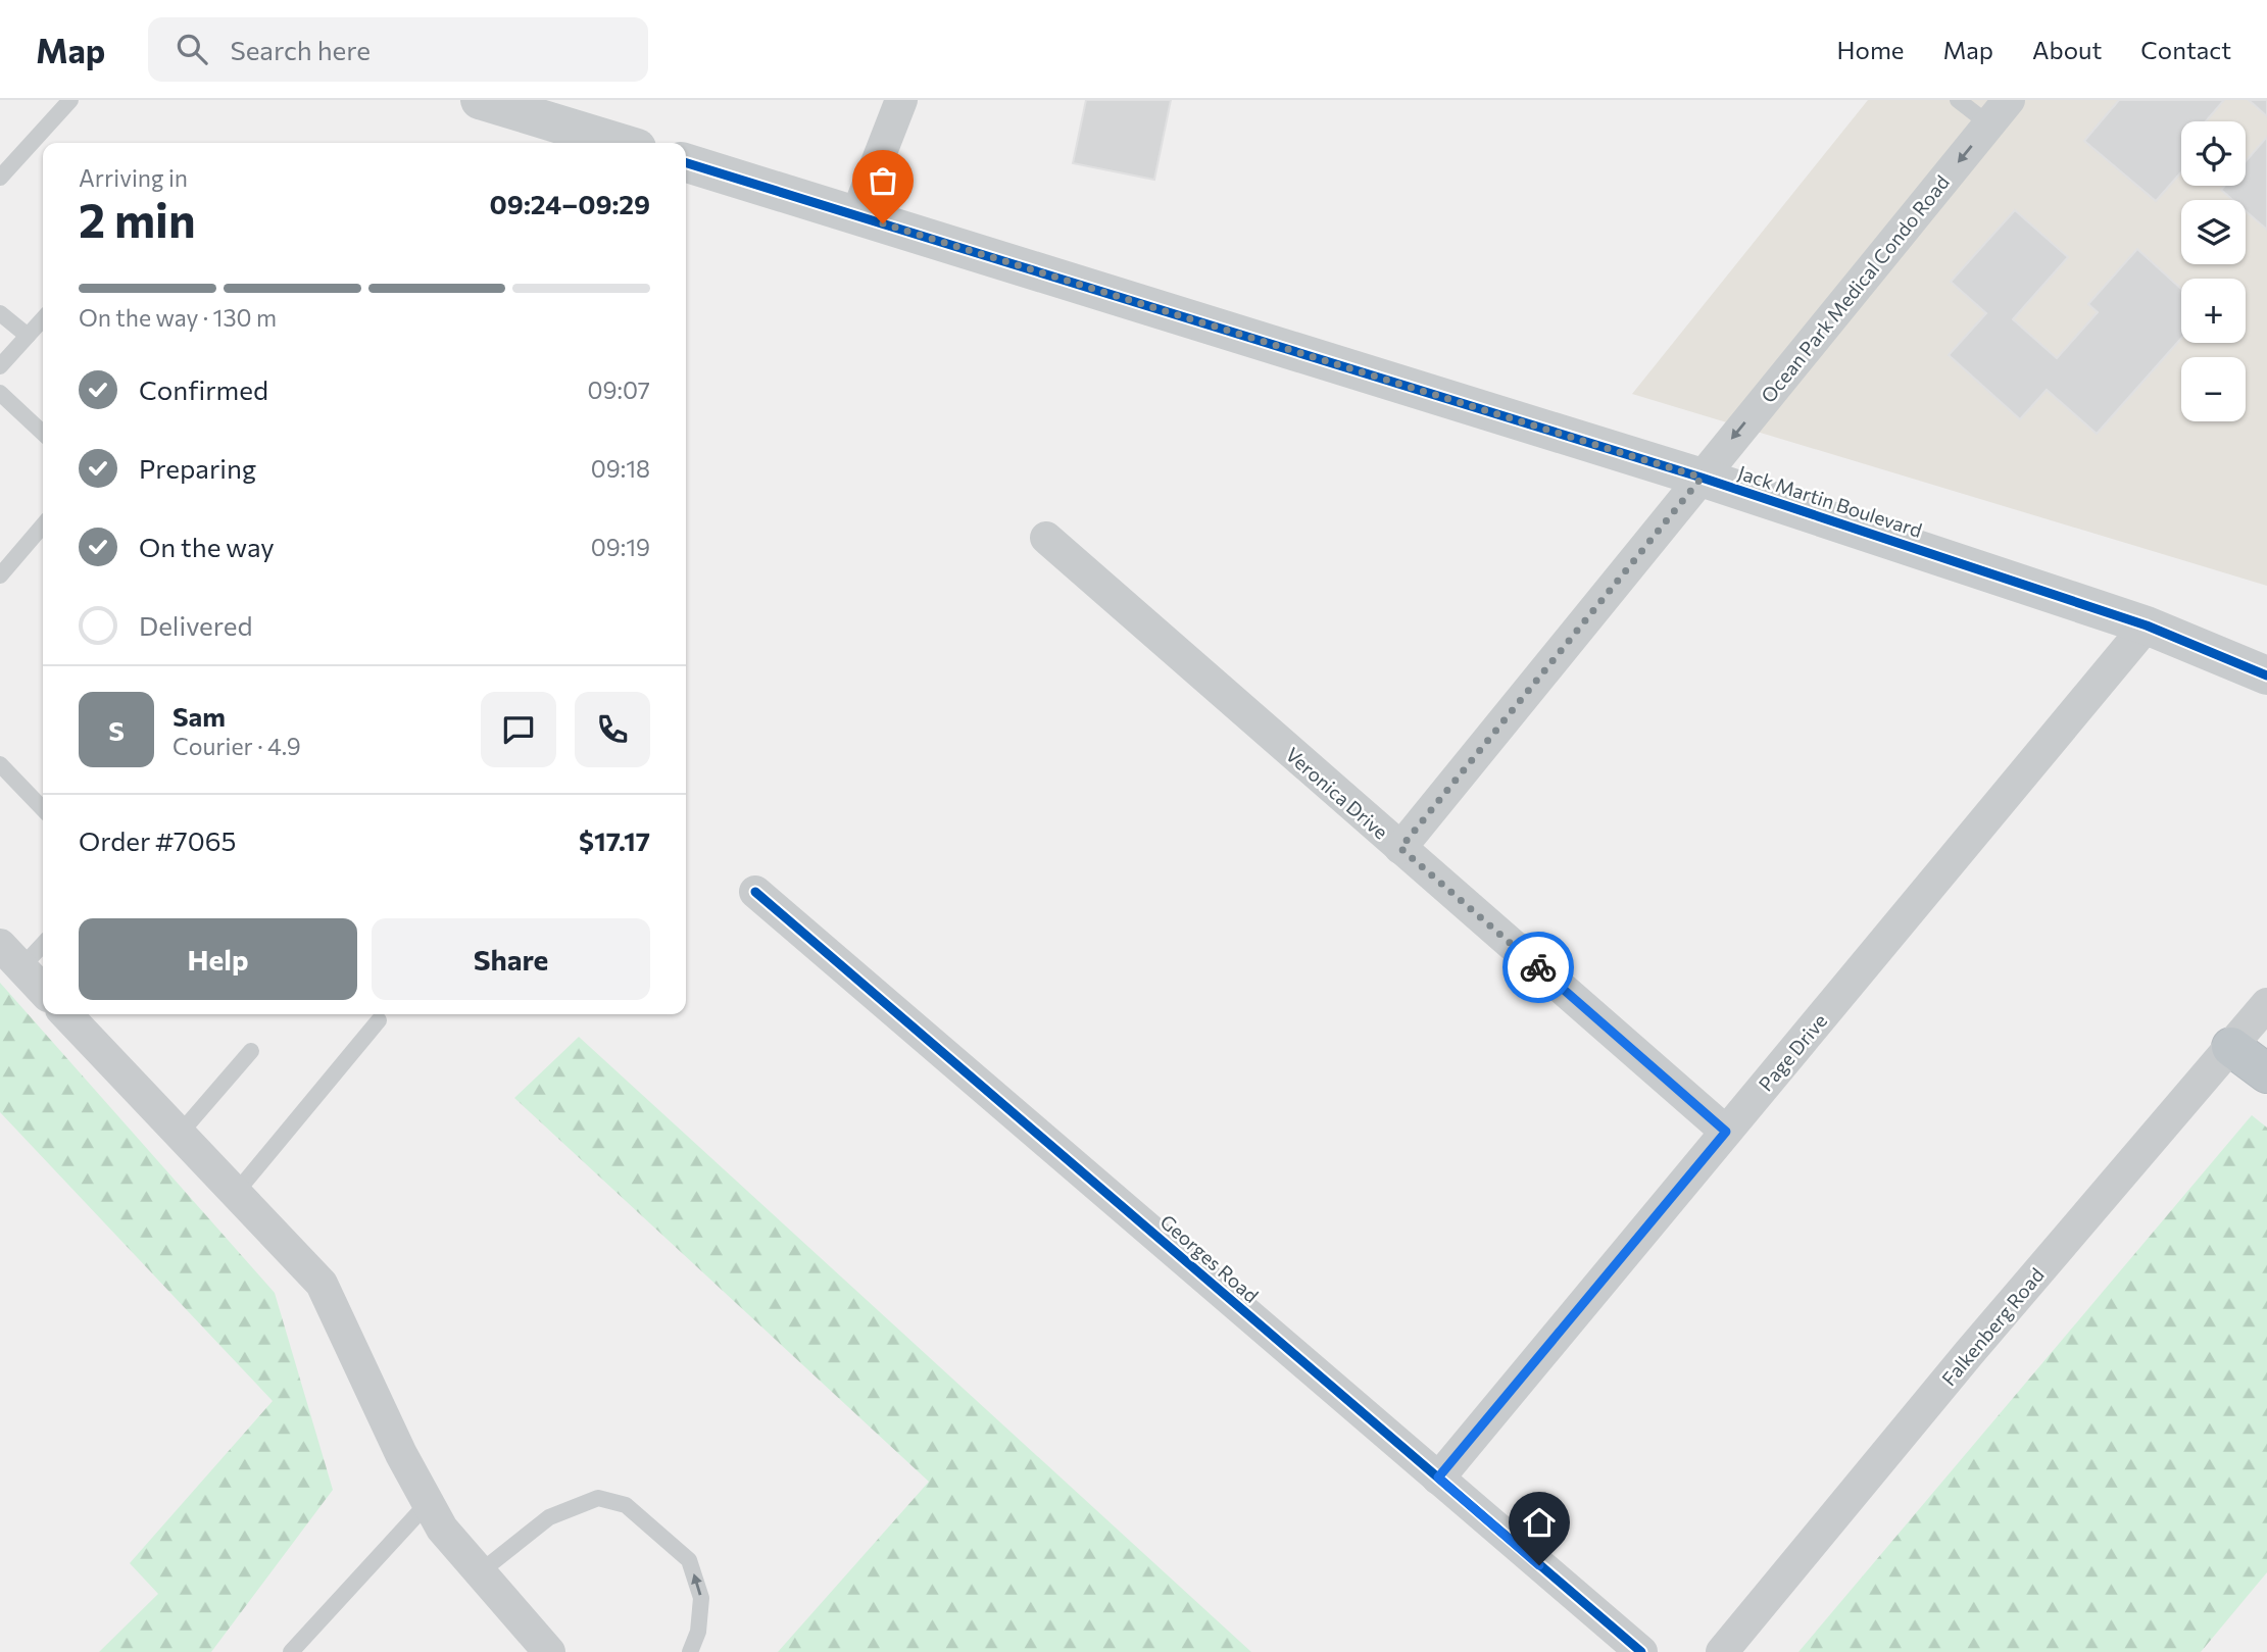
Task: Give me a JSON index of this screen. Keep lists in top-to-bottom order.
{
  "streets": {
    "street": [
      "Ocean Park Medical Condo Road",
      "Jack Martin Boulevard",
      "Veronica Drive",
      "Page Drive",
      "Georges Road",
      "Falkenberg Road"
    ]
  },
  "crossings": [
    ["Ocean Park Medical Condo Road", "Jack Martin Boulevard"],
    ["Ocean Park Medical Condo Road", "Veronica Drive"],
    ["Jack Martin Boulevard", "Page Drive"],
    ["Veronica Drive", "Page Drive"],
    ["Page Drive", "Georges Road"]
  ],
  "one_way": ["Ocean Park Medical Condo Road"],
  "page": {
    "header": "Map",
    "search": "Search here",
    "nav": [
      "Home",
      "Map",
      "About",
      "Contact"
    ],
    "map_buttons": ["+", "−"],
    "heading": ["2 min", "Arriving in", "09:24–09:29"],
    "panel": [
      "Sam",
      "Courier · 4.9",
      "Order #7065",
      "$17.17"
    ],
    "bar": "On the way · 130 m",
    "list": [
      ["Confirmed", "09:07"],
      ["Preparing", "09:18"],
      ["On the way", "09:19"],
      "Delivered"
    ],
    "round": "S",
    "buttons": ["Help", "Share"]
  }
}
